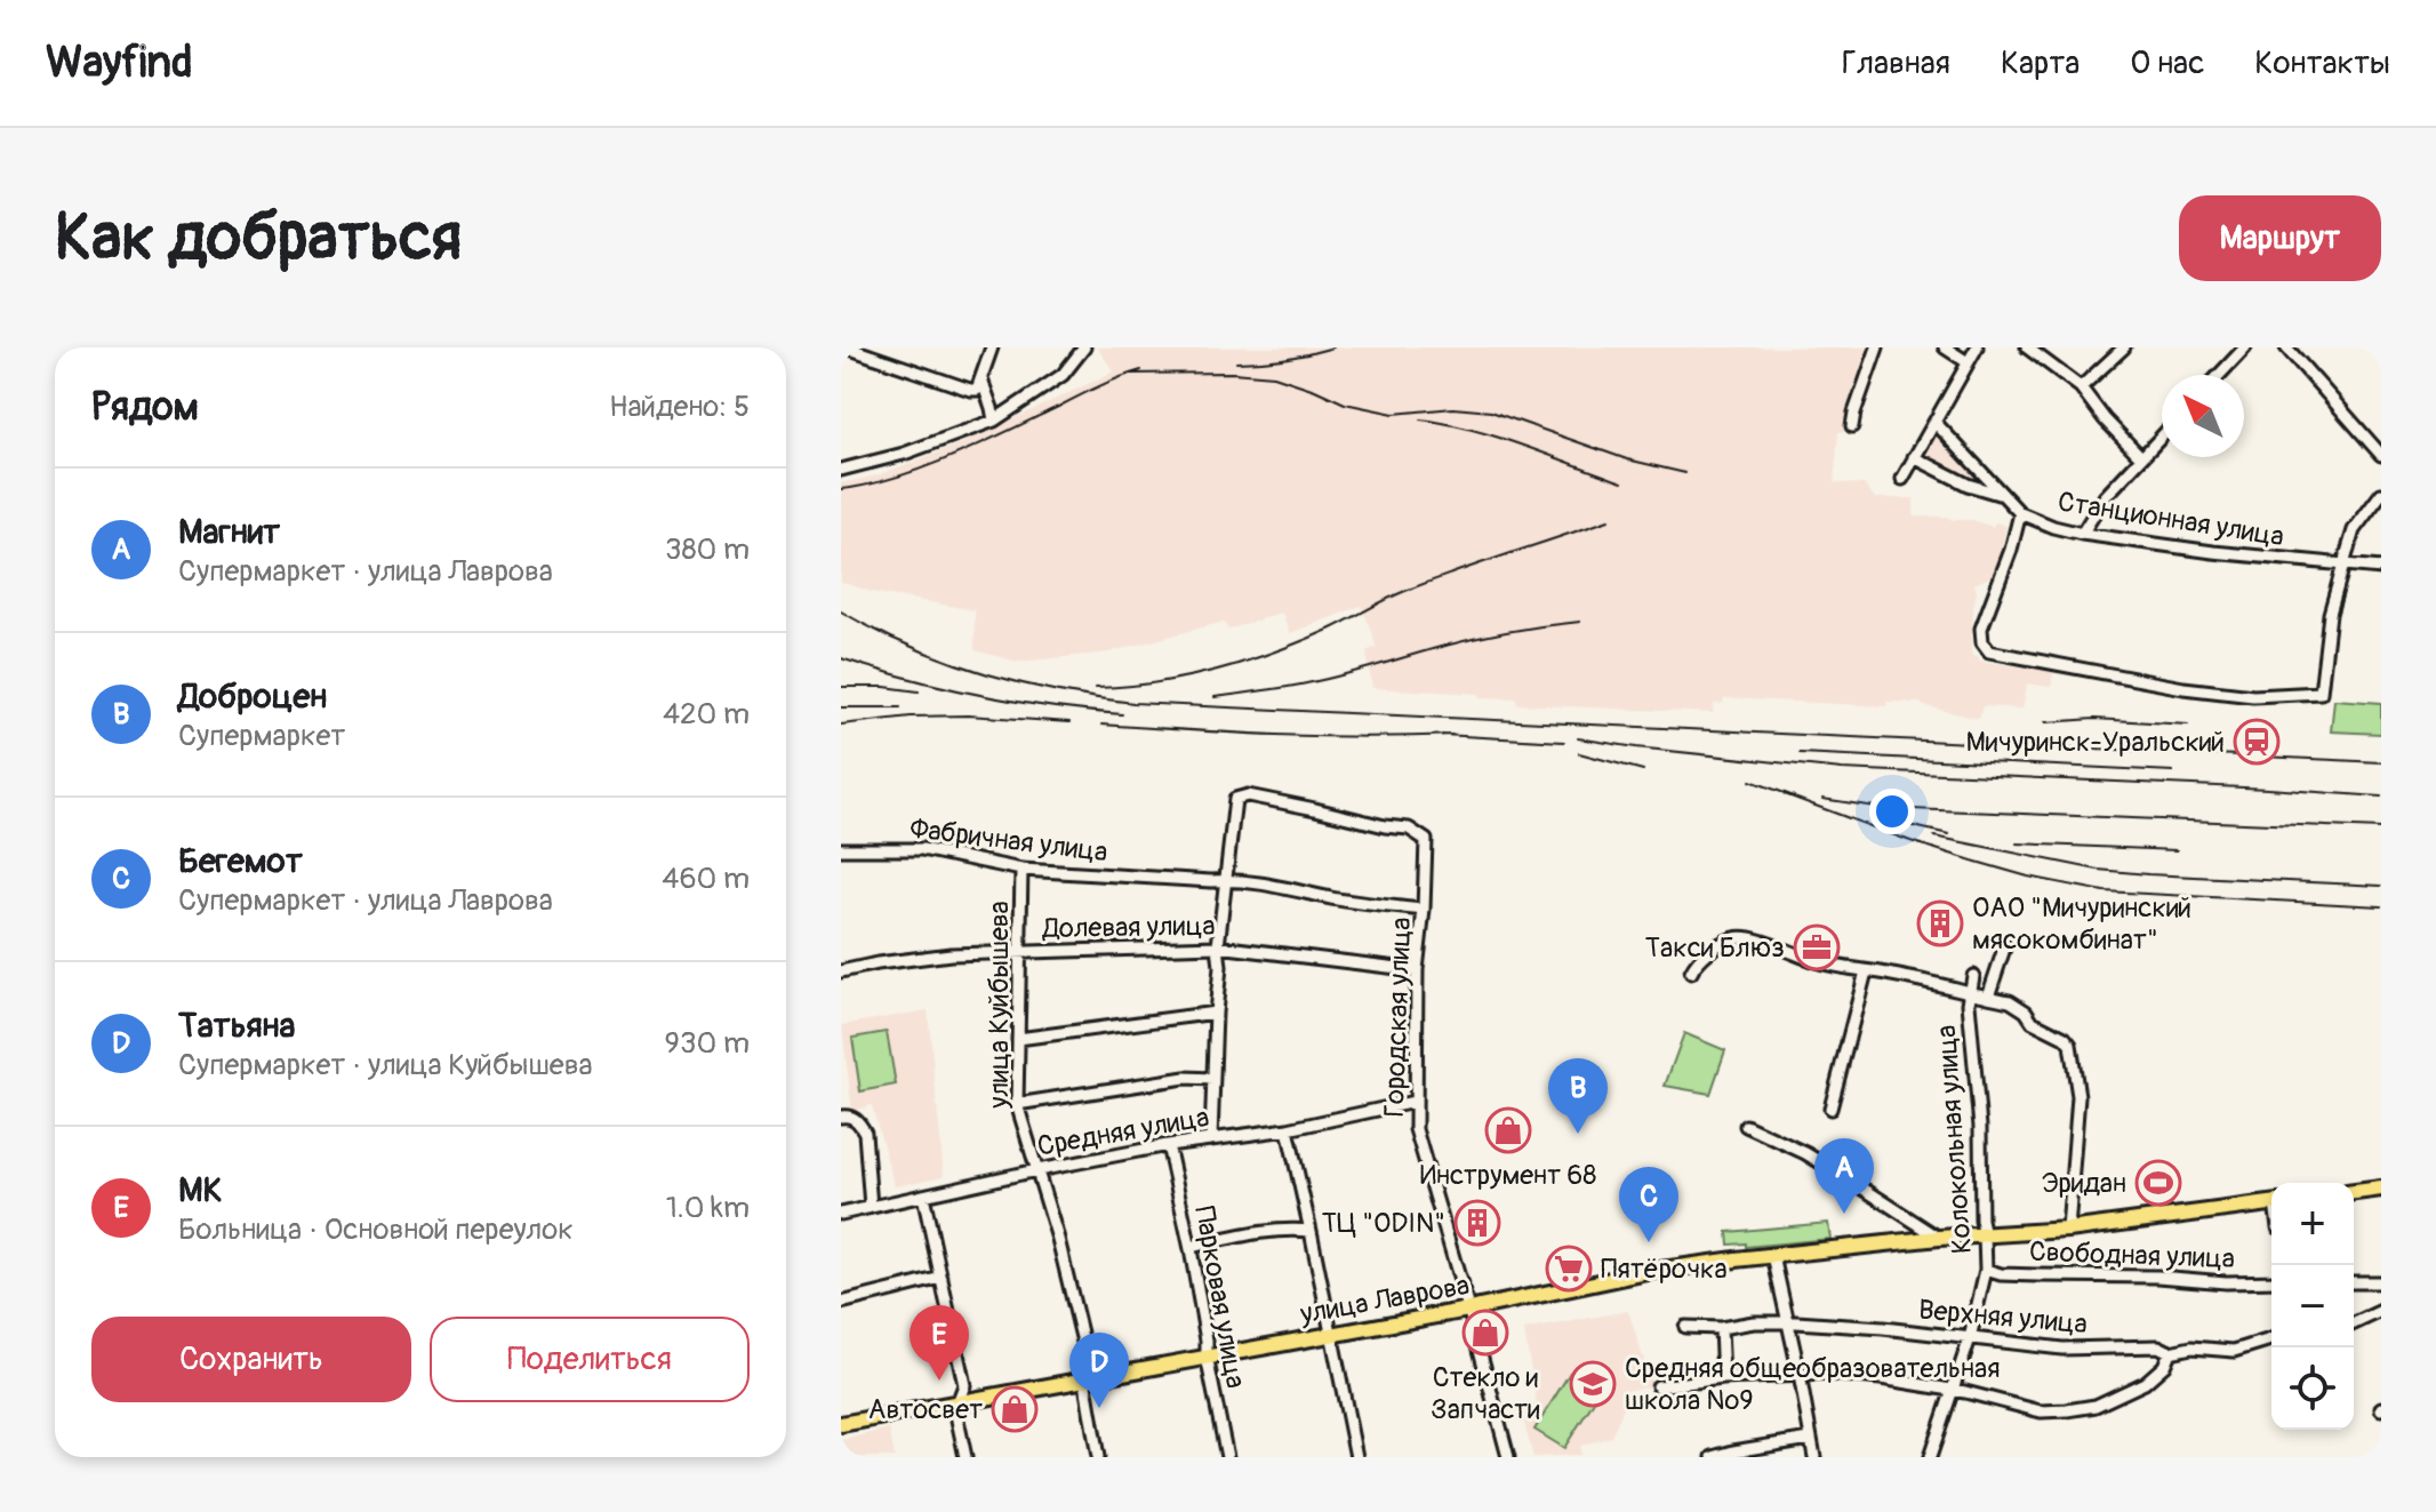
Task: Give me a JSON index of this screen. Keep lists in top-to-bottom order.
{
  "streets": {
    "main road": ["улица Лаврова"],
    "street": [
      "Станционная улица",
      "Фабричная улица",
      "Долевая улица",
      "улица Куйбышева",
      "Городская улица",
      "Средняя улица",
      "Колокольная улица",
      "Свободная улица",
      "Парковая улица",
      "Верхняя улица"
    ]
  },
  "crossings": [
    ["Фабричная улица", "улица Куйбышева"],
    ["Фабричная улица", "Городская улица"],
    ["Долевая улица", "улица Куйбышева"],
    ["Долевая улица", "Городская улица"],
    ["улица Куйбышева", "Средняя улица"],
    ["улица Куйбышева", "улица Лаврова"],
    ["Городская улица", "Средняя улица"],
    ["Городская улица", "улица Лаврова"],
    ["Средняя улица", "Парковая улица"],
    ["Колокольная улица", "Свободная улица"],
    ["Колокольная улица", "улица Лаврова"],
    ["Колокольная улица", "Верхняя улица"],
    ["Парковая улица", "улица Лаврова"]
  ],
  "places": {
    "station": ["Мичуринск-Уральский"],
    "building": ["ОАО \"Мичуринский мясокомбинат\"", "ТЦ \"ODIN\""],
    "office": ["Такси Блюз"],
    "shop": ["Инструмент 68", "Стекло и Запчасти", "Автосвет"],
    "sports": ["Эридан"],
    "supermarket": ["Пятёрочка"],
    "school or university": ["Средняя общеобразовательная школа №9"]
  },
  "north": "top left",
  "page": {
    "header": "Wayfind",
    "nav": [
      "Главная",
      "Карта",
      "О нас",
      "Контакты"
    ],
    "buttons": [
      "Маршрут",
      ["Сохранить", "Поделиться"]
    ],
    "title": "Как добраться",
    "heading": ["Рядом", "Найдено: 5"],
    "list": [
      {
        "mark": "A",
        "name": "Магнит",
        "note": "Супермаркет · улица Лаврова",
        "value": "380 m"
      },
      {
        "mark": "B",
        "name": "Доброцен",
        "note": "Супермаркет",
        "value": "420 m"
      },
      {
        "mark": "C",
        "name": "Бегемот",
        "note": "Супермаркет · улица Лаврова",
        "value": "460 m"
      },
      {
        "mark": "D",
        "name": "Татьяна",
        "note": "Супермаркет · улица Куйбышева",
        "value": "930 m"
      },
      {
        "mark": "E",
        "name": "МК",
        "note": "Больница · Основной переулок",
        "value": "1.0 km"
      }
    ],
    "pins": [
      "B",
      "A",
      "C",
      "E",
      "D"
    ],
    "map_buttons": ["+", "−"]
  }
}
